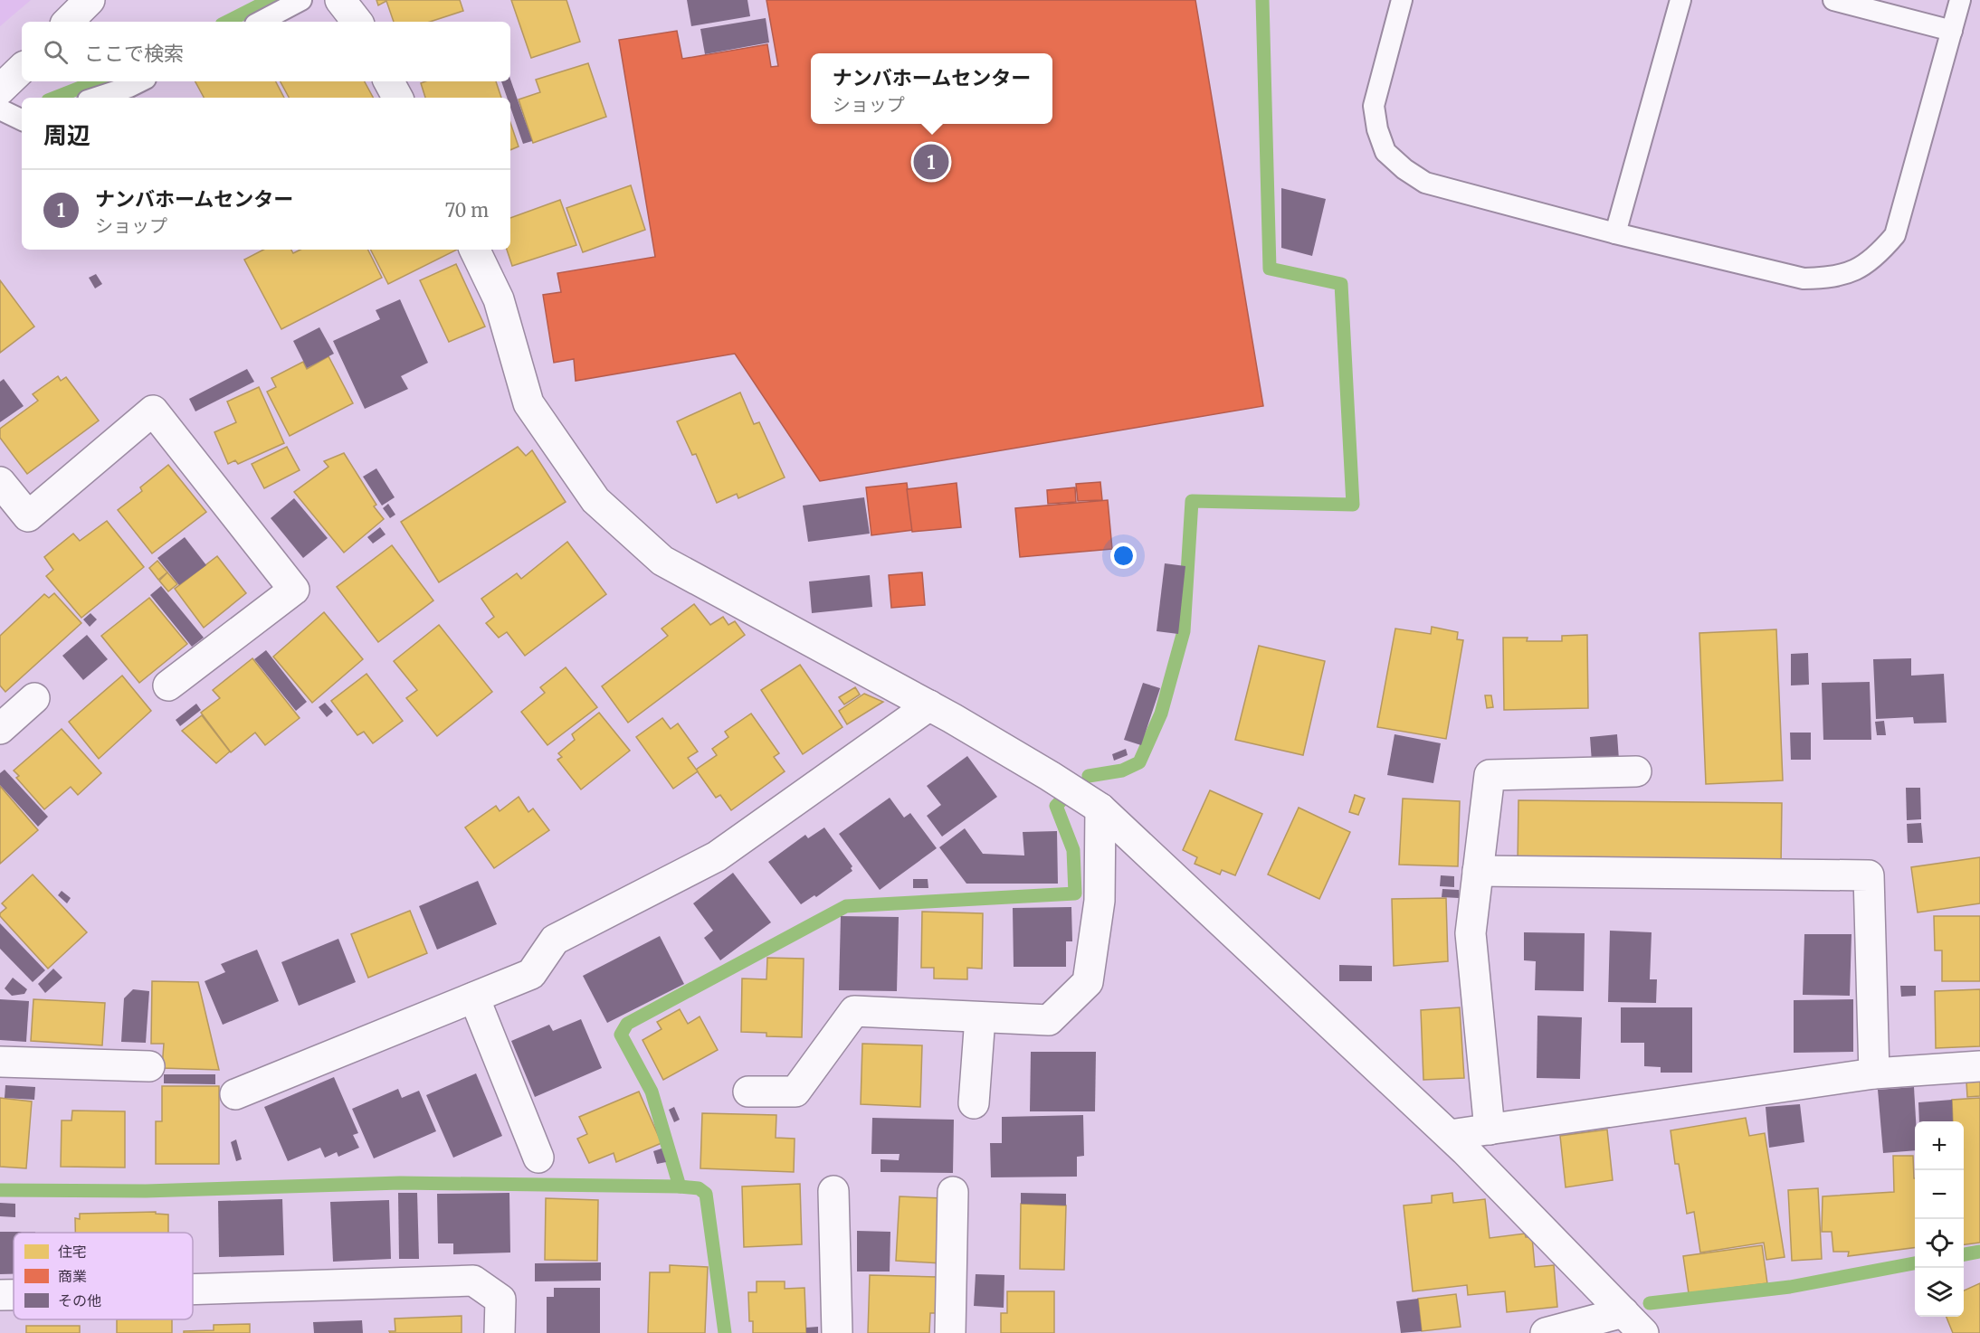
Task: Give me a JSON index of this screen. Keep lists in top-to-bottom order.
{
  "legend": ["住宅", "商業", "その他"],
  "page": {
    "search": "ここで検索",
    "popup": ["ナンバホームセンター", "ショップ"],
    "heading": "周辺",
    "pins": "1",
    "list": [
      {
        "mark": "1",
        "name": "ナンバホームセンター",
        "note": "ショップ",
        "value": "70 m"
      }
    ],
    "map_buttons": ["+", "−"]
  }
}
